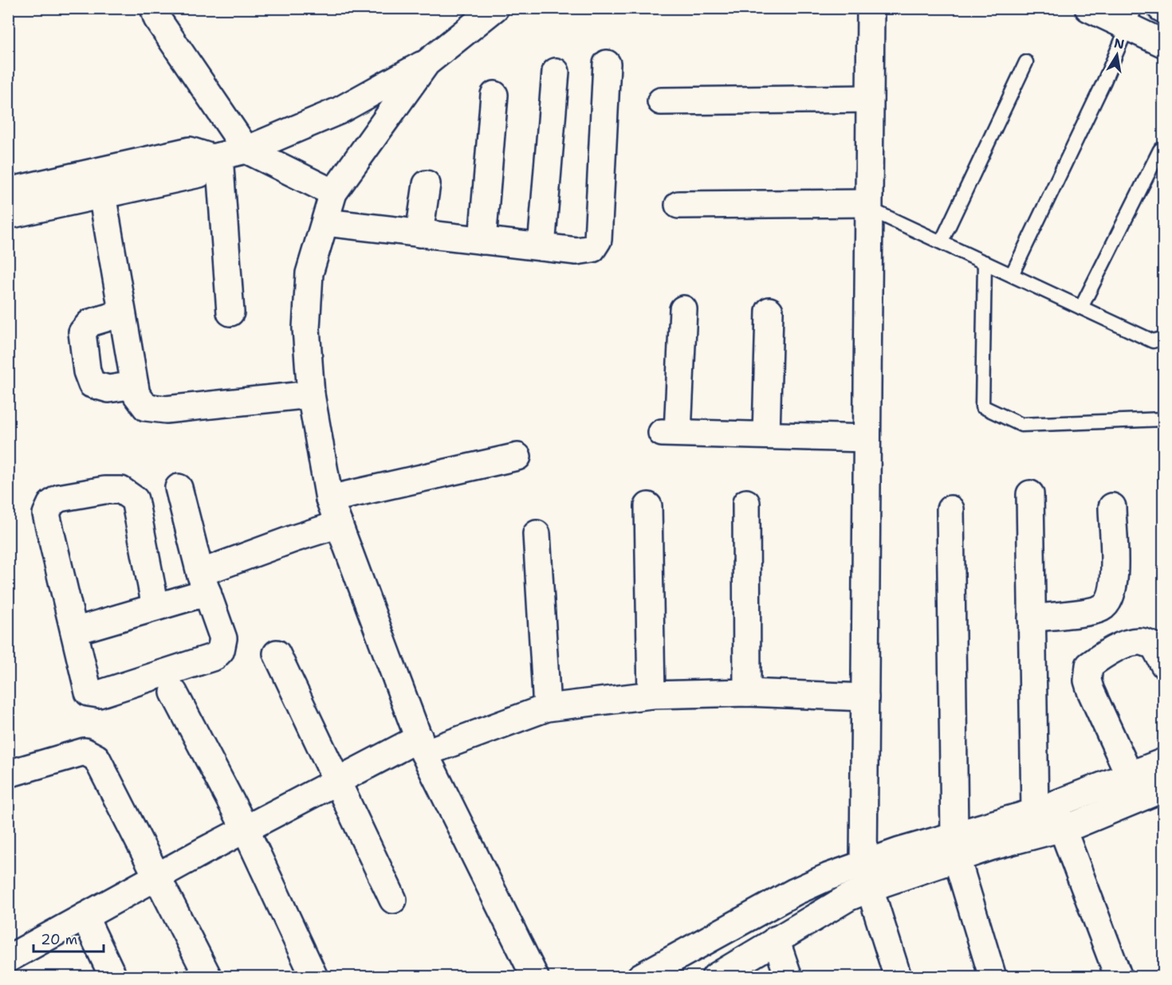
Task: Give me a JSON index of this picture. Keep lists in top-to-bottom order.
{
  "scale_bar": "20 m",
  "north": "top"
}
